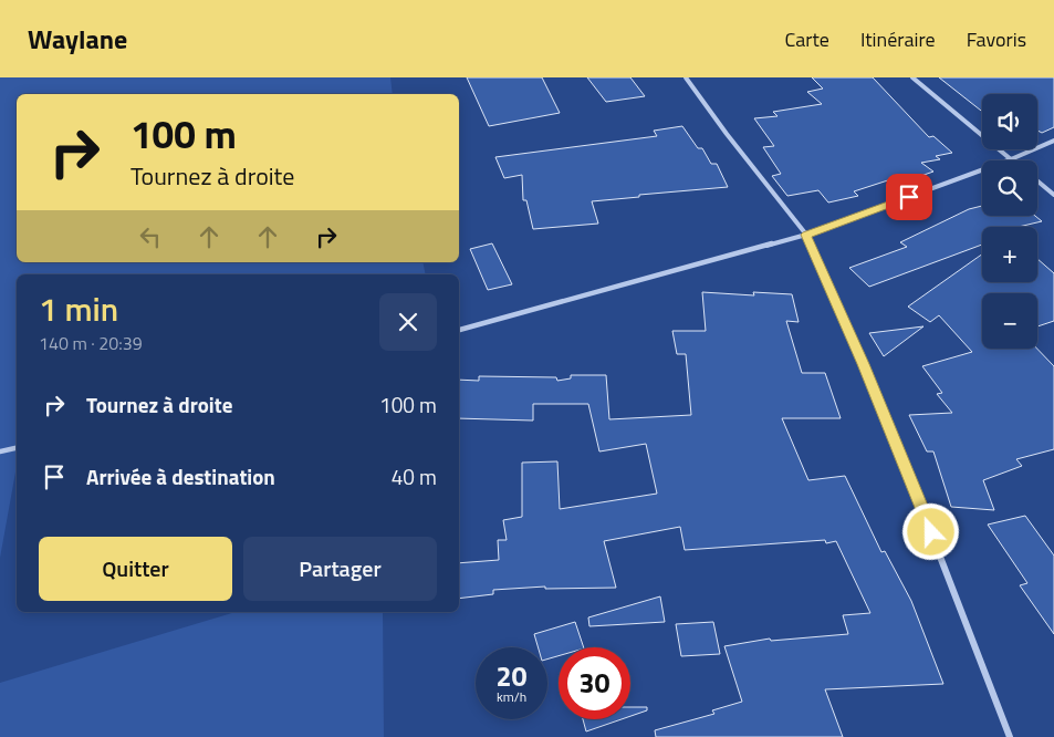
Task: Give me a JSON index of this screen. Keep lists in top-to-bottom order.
{
  "page": {
    "header": "Waylane",
    "nav": ["Carte", "Itinéraire", "Favoris"],
    "map_buttons": ["+", "−"],
    "turn": ["100 m", "Tournez à droite"],
    "heading": ["1 min", "140 m · 20:39"],
    "list": [
      {
        "name": "Tournez à droite",
        "value": "100 m"
      },
      {
        "name": "Arrivée à destination",
        "value": "40 m"
      }
    ],
    "buttons": ["Quitter", "Partager"],
    "speed": "20 km/h",
    "limit": "30"
  }
}
